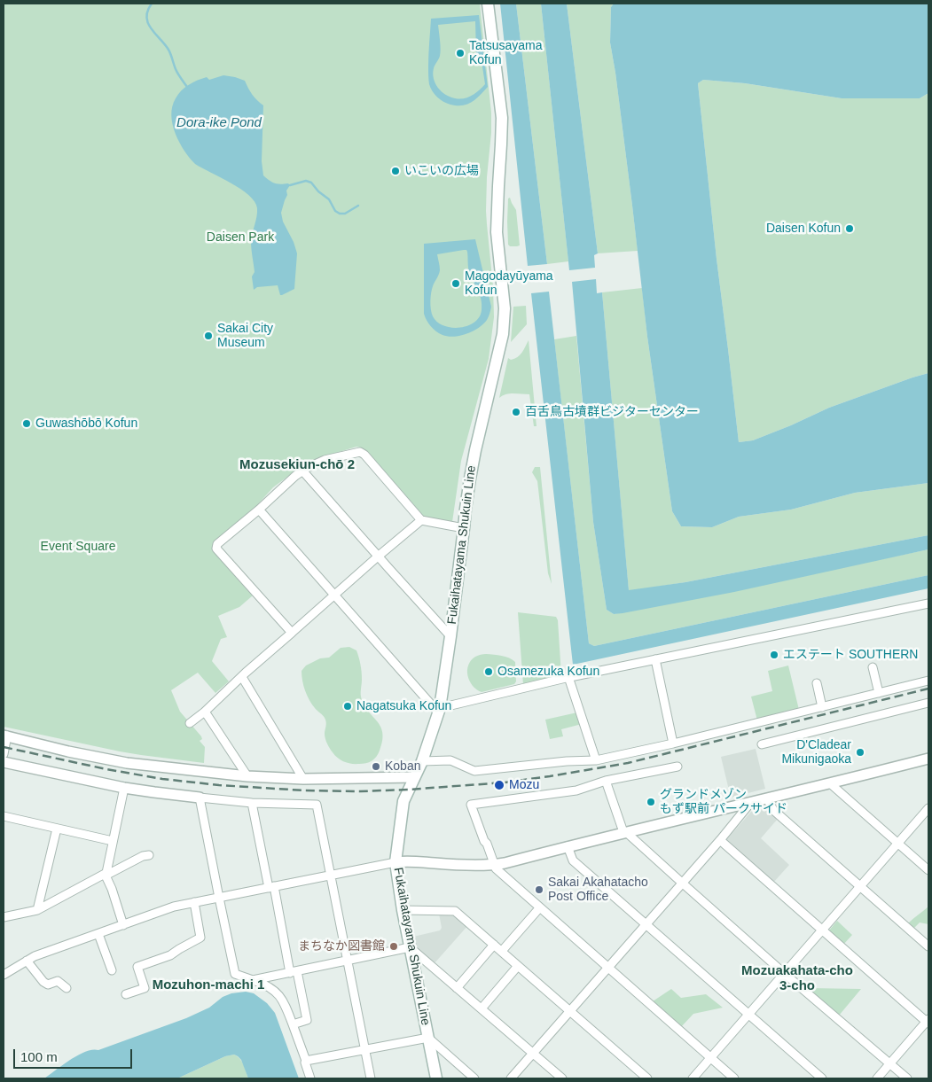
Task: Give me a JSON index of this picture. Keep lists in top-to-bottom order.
{
  "streets": {
    "main road": ["Fukaihatayama Shukuin Line"]
  },
  "districts": ["Mozusekiun-chō 2", "Mozuakahata-cho 3-cho", "Mozuhon-machi 1"],
  "water": ["Dora-ike Pond"],
  "parks": ["Daisen Park", "Event Square"],
  "places": [
    "Tatsusayama Kofun",
    "いこいの広場",
    "Daisen Kofun",
    "Magodayūyama Kofun",
    "Sakai City Museum",
    "百舌鳥古墳群ビジターセンター",
    "Guwashōbō Kofun",
    "エステート SOUTHERN",
    "Osamezuka Kofun",
    "Nagatsuka Kofun",
    "D'Cladear Mikunigaoka",
    "Koban",
    "Mozu",
    "グランドメゾン もず駅前 パークサイド",
    "Sakai Akahatacho Post Office",
    "まちなか図書館"
  ],
  "scale_bar": "100 m"
}
